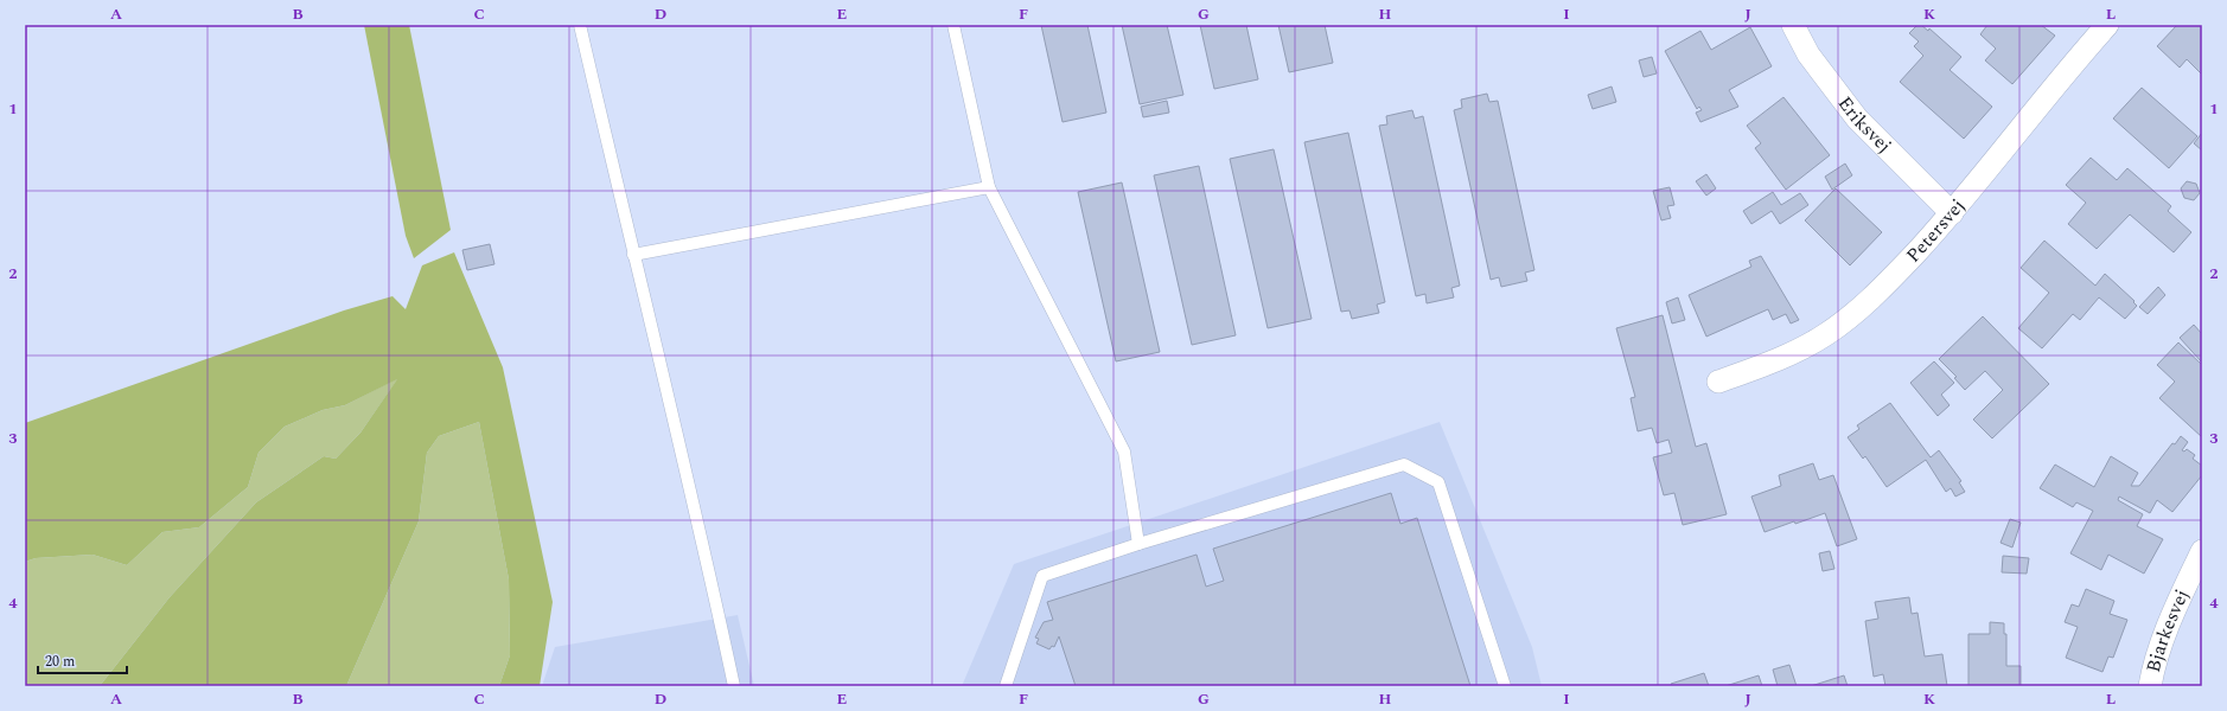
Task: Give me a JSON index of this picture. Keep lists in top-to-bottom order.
{
  "streets": {
    "street": ["Eriksvej", "Petersvej", "Bjarkesvej"]
  },
  "crossings": [
    ["Eriksvej", "Petersvej"]
  ],
  "scale_bar": "20 m",
  "grid": {
    "columns": [
      "A",
      "B",
      "C",
      "D",
      "E",
      "F",
      "G",
      "H",
      "I",
      "J",
      "K",
      "L"
    ],
    "rows": [
      "1",
      "2",
      "3",
      "4"
    ]
  }
}
